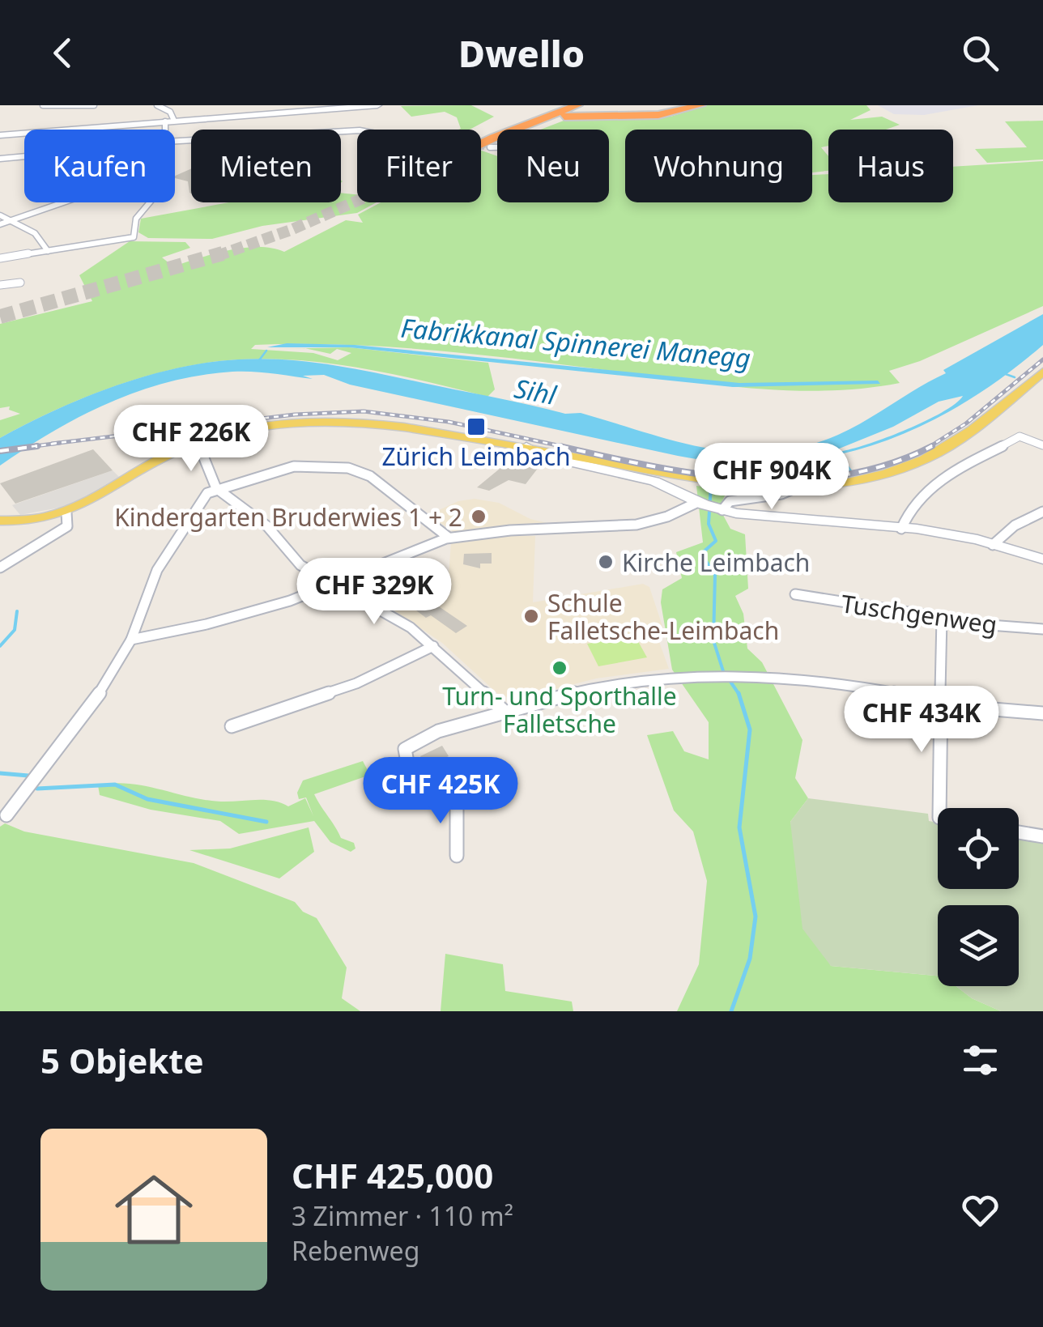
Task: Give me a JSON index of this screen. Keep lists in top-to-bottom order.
{
  "streets": {
    "street": ["Tuschgenweg"]
  },
  "water": ["Fabrikkanal Spinnerei Manegg", "Sihl"],
  "places": {
    "transit": ["Zürich Leimbach"],
    "other": [
      "Kindergarten Bruderwies 1 + 2",
      "Kirche Leimbach",
      "Schule Falletsche-Leimbach",
      "Turn- und Sporthalle Falletsche"
    ]
  },
  "page": {
    "header": "Dwello",
    "chip": [
      "Kaufen",
      "Mieten",
      "Filter",
      "Neu",
      "Wohnung",
      "Haus"
    ],
    "price": [
      "CHF 226K",
      "CHF 904K",
      "CHF 329K",
      "CHF 434K",
      "CHF 425K"
    ],
    "heading": "5 Objekte",
    "list": [
      {
        "name": "CHF 425,000",
        "note": "3 Zimmer · 110 m² · Rebenweg"
      }
    ]
  }
}
